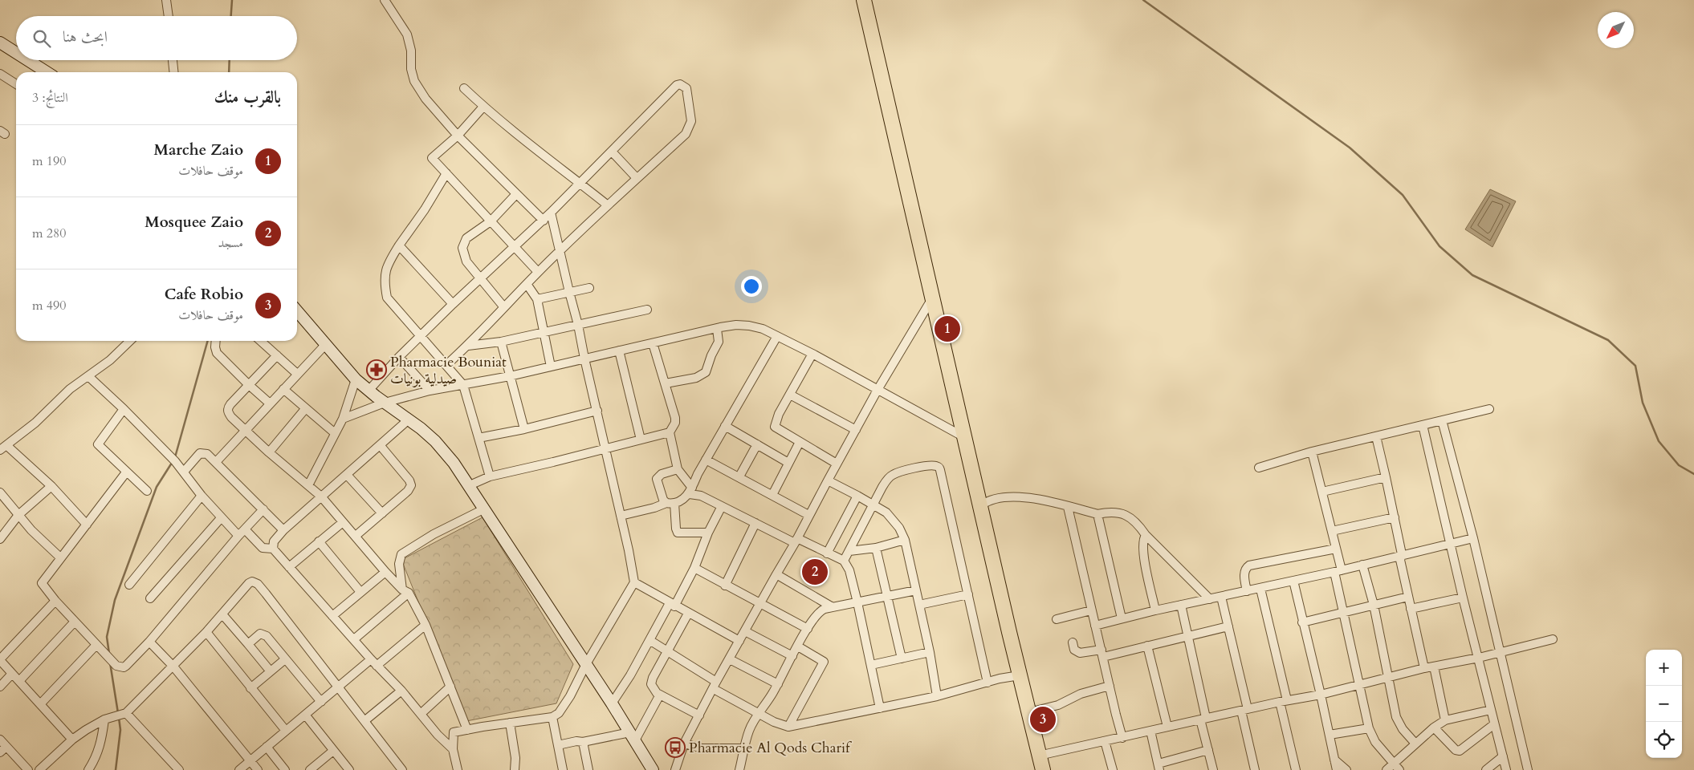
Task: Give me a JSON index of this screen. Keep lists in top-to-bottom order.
{
  "places": {
    "pharmacy": ["Pharmacie Bouniat صيدلية بونيات"],
    "bus stop": ["Pharmacie Al Qods Charif"]
  },
  "north": "bottom left",
  "page": {
    "search": "ابحث هنا",
    "heading": ["بالقرب منك", "النتائج: 3"],
    "list": [
      {
        "mark": "1",
        "name": "Marche Zaio",
        "note": "موقف حافلات",
        "value": "190 m"
      },
      {
        "mark": "2",
        "name": "Mosquee Zaio",
        "note": "مسجد",
        "value": "280 m"
      },
      {
        "mark": "3",
        "name": "Cafe Robio",
        "note": "موقف حافلات",
        "value": "490 m"
      }
    ],
    "pins": ["1", "2", "3"],
    "map_buttons": ["+", "−"]
  }
}
